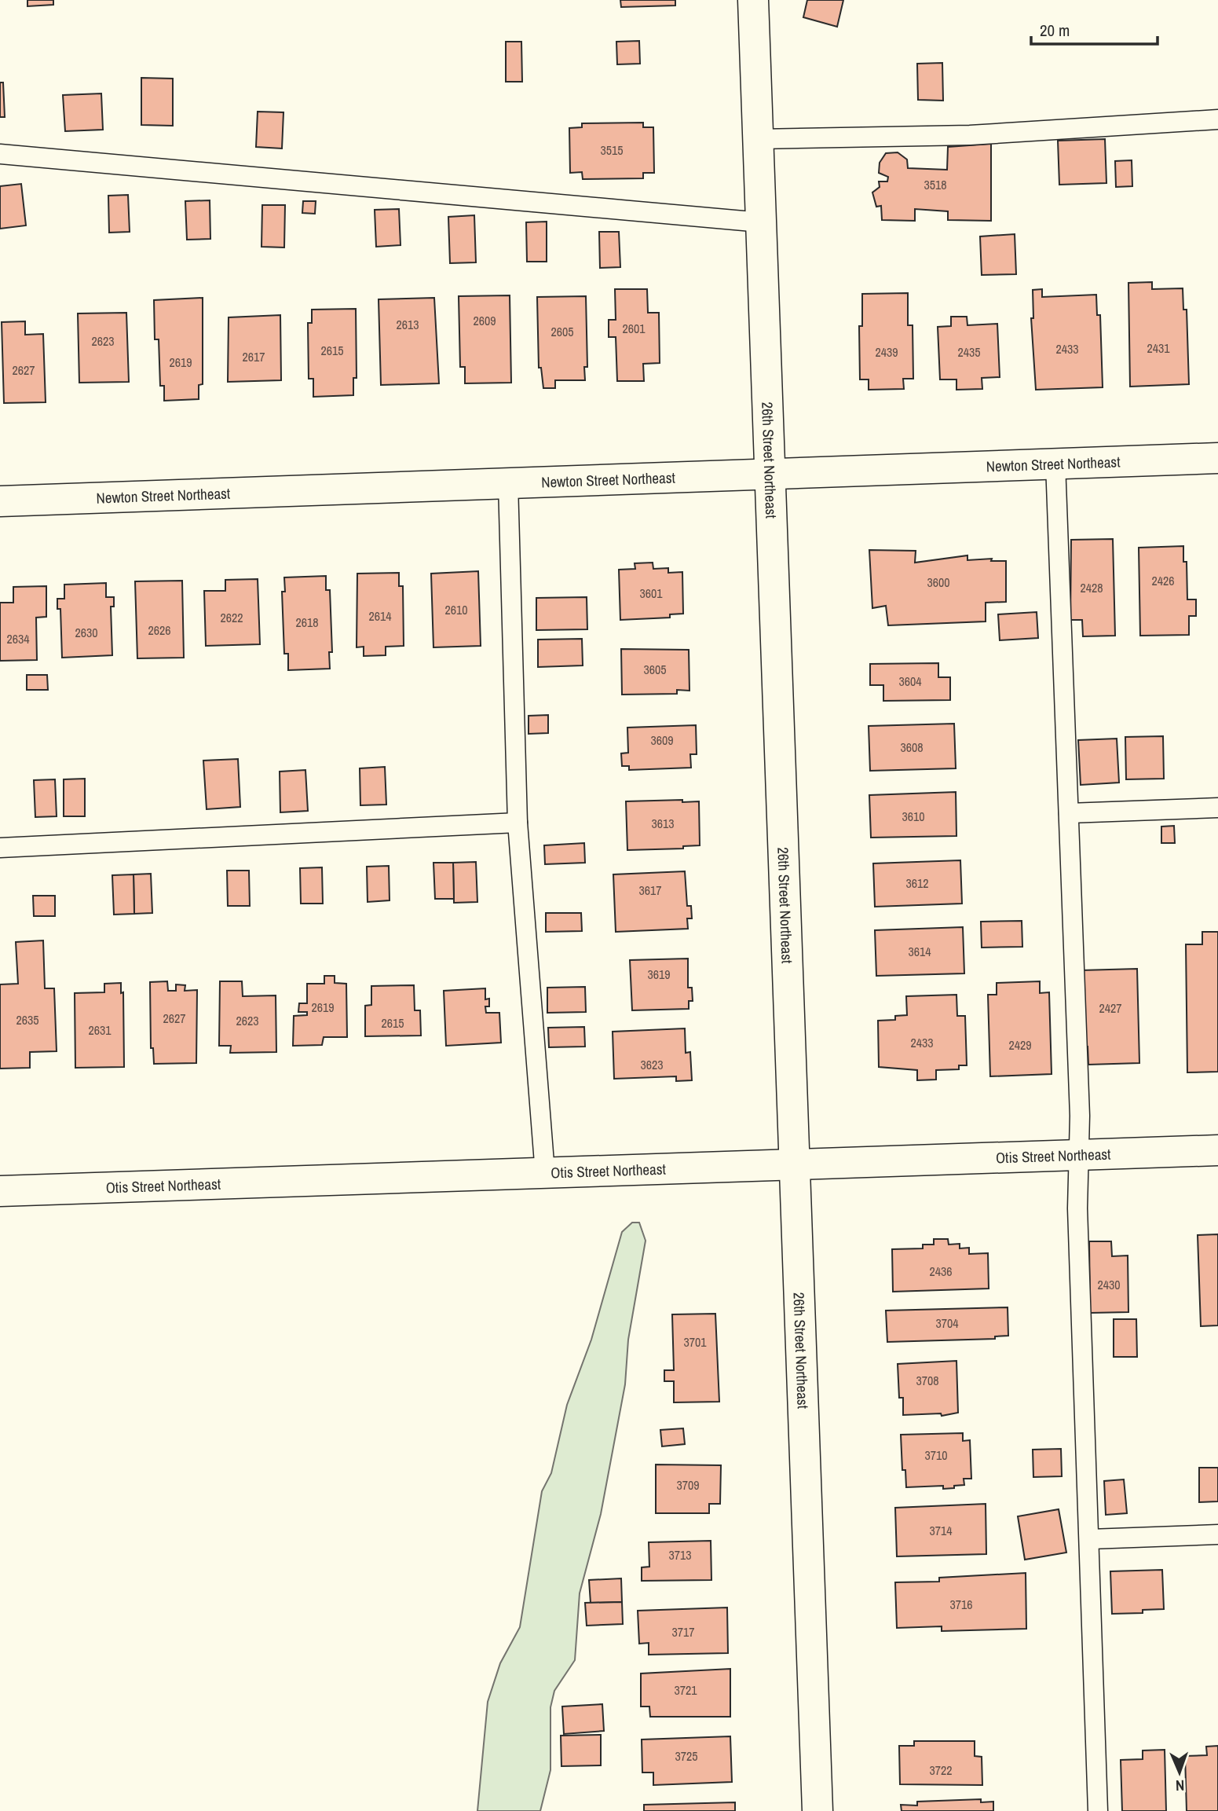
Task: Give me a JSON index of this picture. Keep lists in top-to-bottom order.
{
  "streets": {
    "street": ["26th Street Northeast", "Newton Street Northeast", "Otis Street Northeast"]
  },
  "crossings": [
    ["26th Street Northeast", "Newton Street Northeast"],
    ["26th Street Northeast", "Otis Street Northeast"]
  ],
  "house_numbers": [
    "3515",
    "3518",
    "2609",
    "2613",
    "2601",
    "2605",
    "2623",
    "2431",
    "2433",
    "2615",
    "2439",
    "2435",
    "2617",
    "2619",
    "2627",
    "2426",
    "3600",
    "2428",
    "3601",
    "2610",
    "2614",
    "2622",
    "2618",
    "2626",
    "2630",
    "2634",
    "3605",
    "3604",
    "3609",
    "3608",
    "3610",
    "3613",
    "3612",
    "3617",
    "3614",
    "3619",
    "2619",
    "2427",
    "2627",
    "2635",
    "2623",
    "2615",
    "2631",
    "2433",
    "2429",
    "3623",
    "2436",
    "2430",
    "3704",
    "3701",
    "3708",
    "3710",
    "3709",
    "3714",
    "3713",
    "3716",
    "3717",
    "3721",
    "3725",
    "3722"
  ],
  "scale_bar": "20 m",
  "north": "bottom"
}
